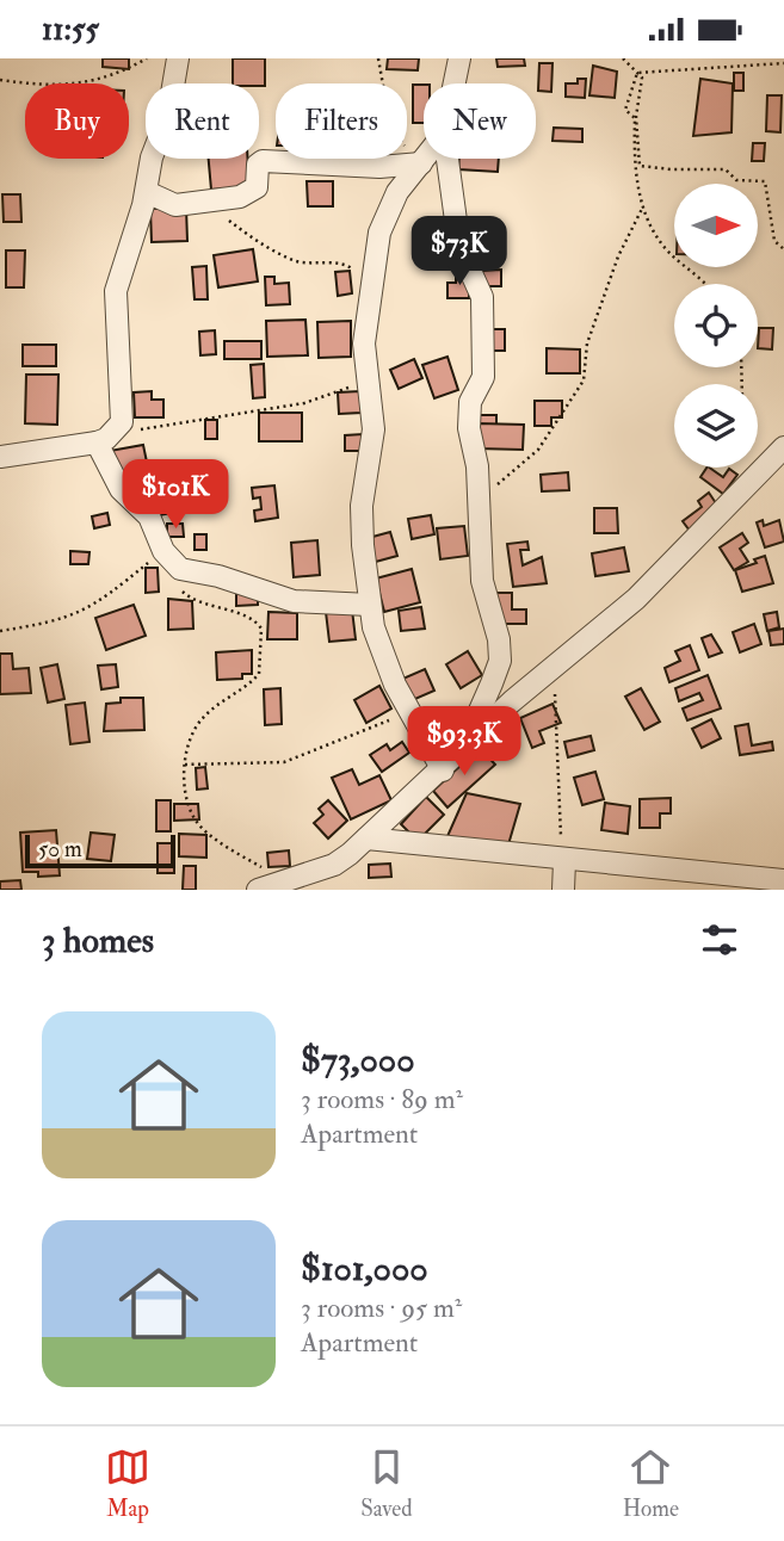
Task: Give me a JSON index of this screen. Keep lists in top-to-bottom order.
{
  "scale_bar": "50 m",
  "north": "right",
  "page": {
    "status": "11:55",
    "chip": [
      "Buy",
      "Rent",
      "Filters",
      "New"
    ],
    "price": ["$73K", "$101K", "$93.3K"],
    "scale": "50 m",
    "heading": "3 homes",
    "list": [
      {
        "name": "$73,000",
        "note": "3 rooms · 89 m² · Apartment"
      },
      {
        "name": "$101,000",
        "note": "3 rooms · 95 m² · Apartment"
      }
    ],
    "tabs": ["Map", "Saved", "Home"]
  }
}
